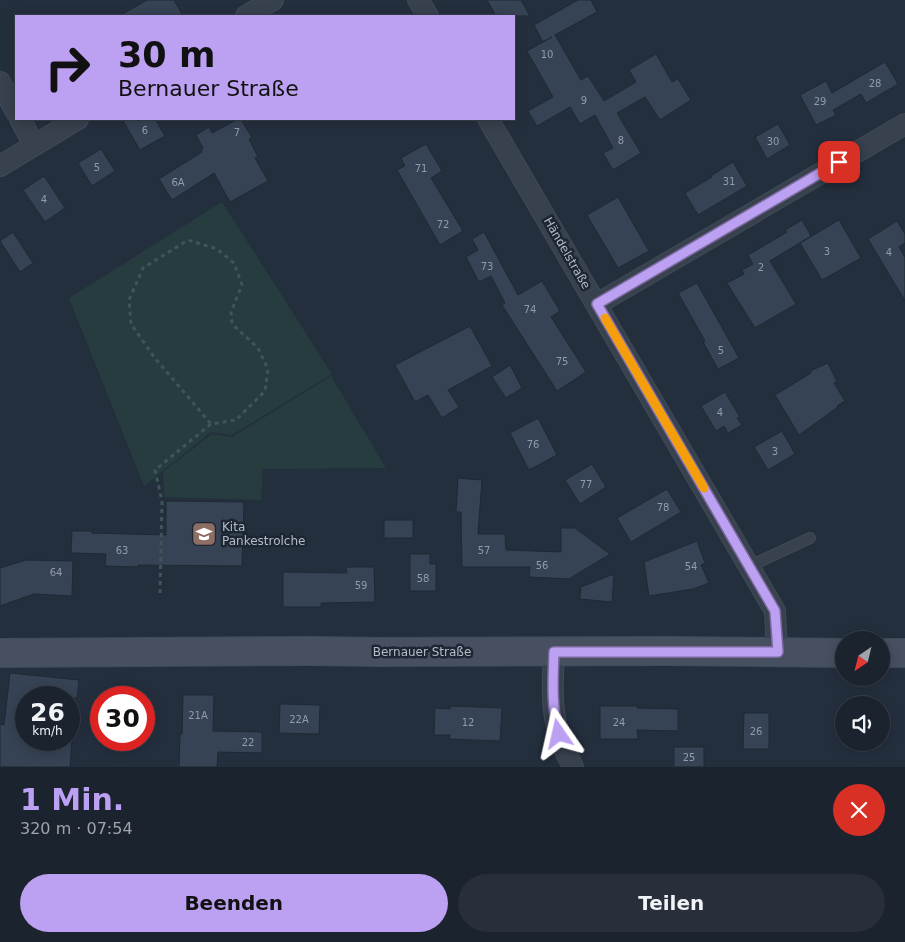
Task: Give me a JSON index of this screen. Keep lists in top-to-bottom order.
{
  "streets": {
    "main road": ["Bernauer Straße"],
    "street": ["Händelstraße"]
  },
  "crossings": [
    ["Händelstraße", "Bernauer Straße"]
  ],
  "places": {
    "school or university": ["Kita Pankestrolche"]
  },
  "house_numbers": [
    "10",
    "28",
    "9",
    "29",
    "6",
    "7",
    "8",
    "30",
    "5",
    "71",
    "31",
    "6A",
    "4",
    "72",
    "3",
    "4",
    "73",
    "2",
    "74",
    "5",
    "75",
    "4",
    "76",
    "3",
    "77",
    "78",
    "63",
    "57",
    "56",
    "54",
    "64",
    "58",
    "59",
    "21A",
    "22A",
    "12",
    "24",
    "26",
    "22",
    "25"
  ],
  "north": "bottom left",
  "page": {
    "turn": ["30 m", "Bernauer Straße"],
    "speed": "26 km/h",
    "limit": "30",
    "heading": ["1 Min.", "320 m · 07:54"],
    "buttons": ["Beenden", "Teilen"]
  }
}
